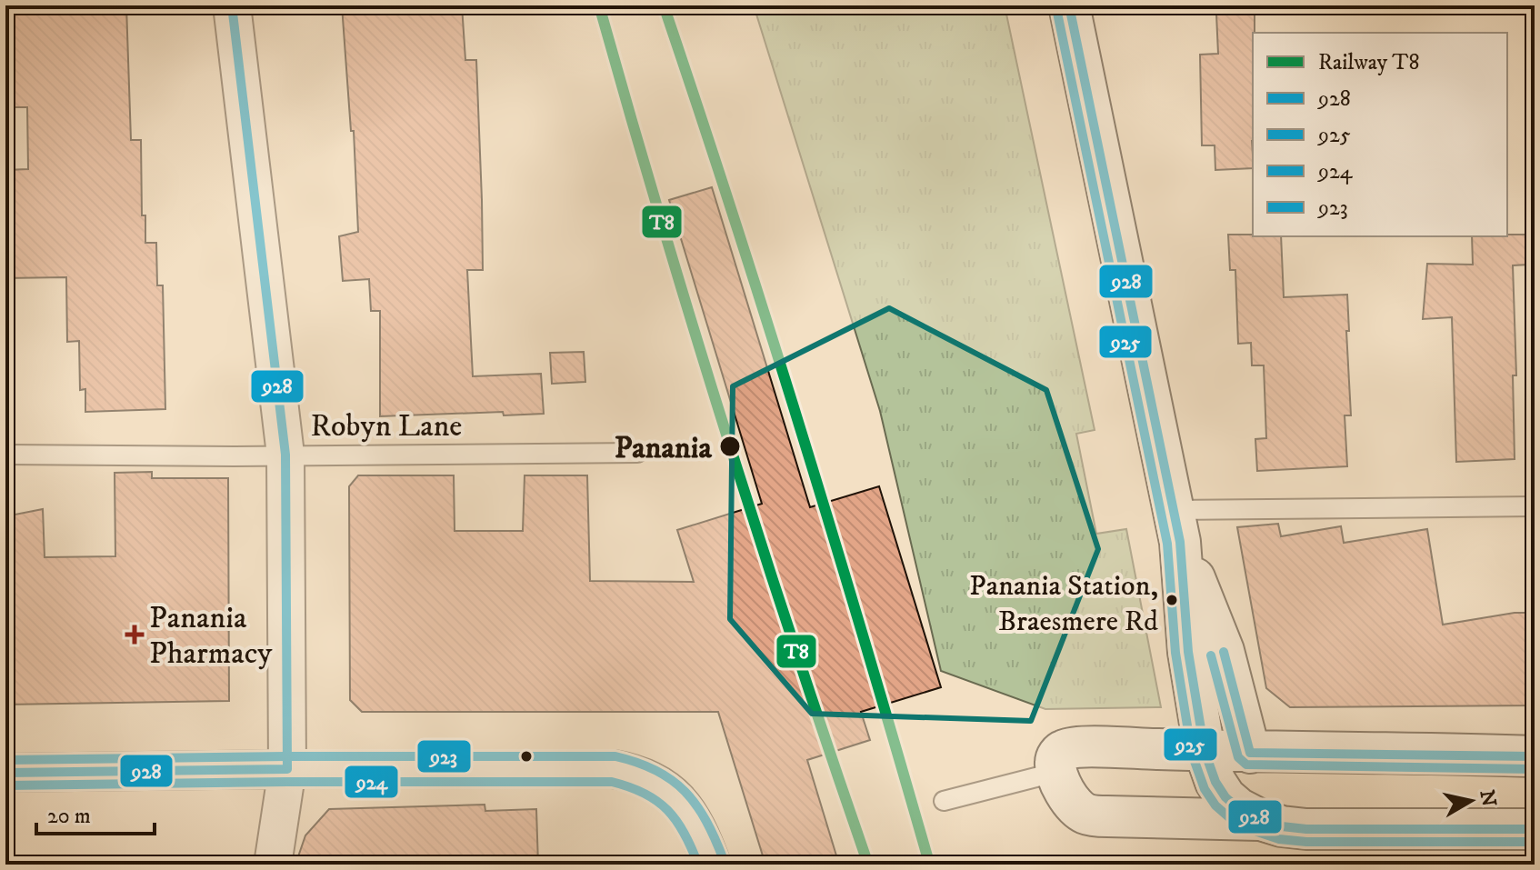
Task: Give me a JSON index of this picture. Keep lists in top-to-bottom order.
{
  "streets": {
    "lane": ["Robyn Lane"]
  },
  "places": {
    "other": ["Panania", "Panania Station, Braesmere Rd"],
    "health": ["Panania Pharmacy"]
  },
  "lines": [
    "rail line T8",
    "transit line 928",
    "transit line 925",
    "transit line 923",
    "transit line 924"
  ],
  "legend": [
    "Railway T8",
    "928",
    "925",
    "924",
    "923"
  ],
  "scale_bar": "20 m",
  "north": "right"
}
